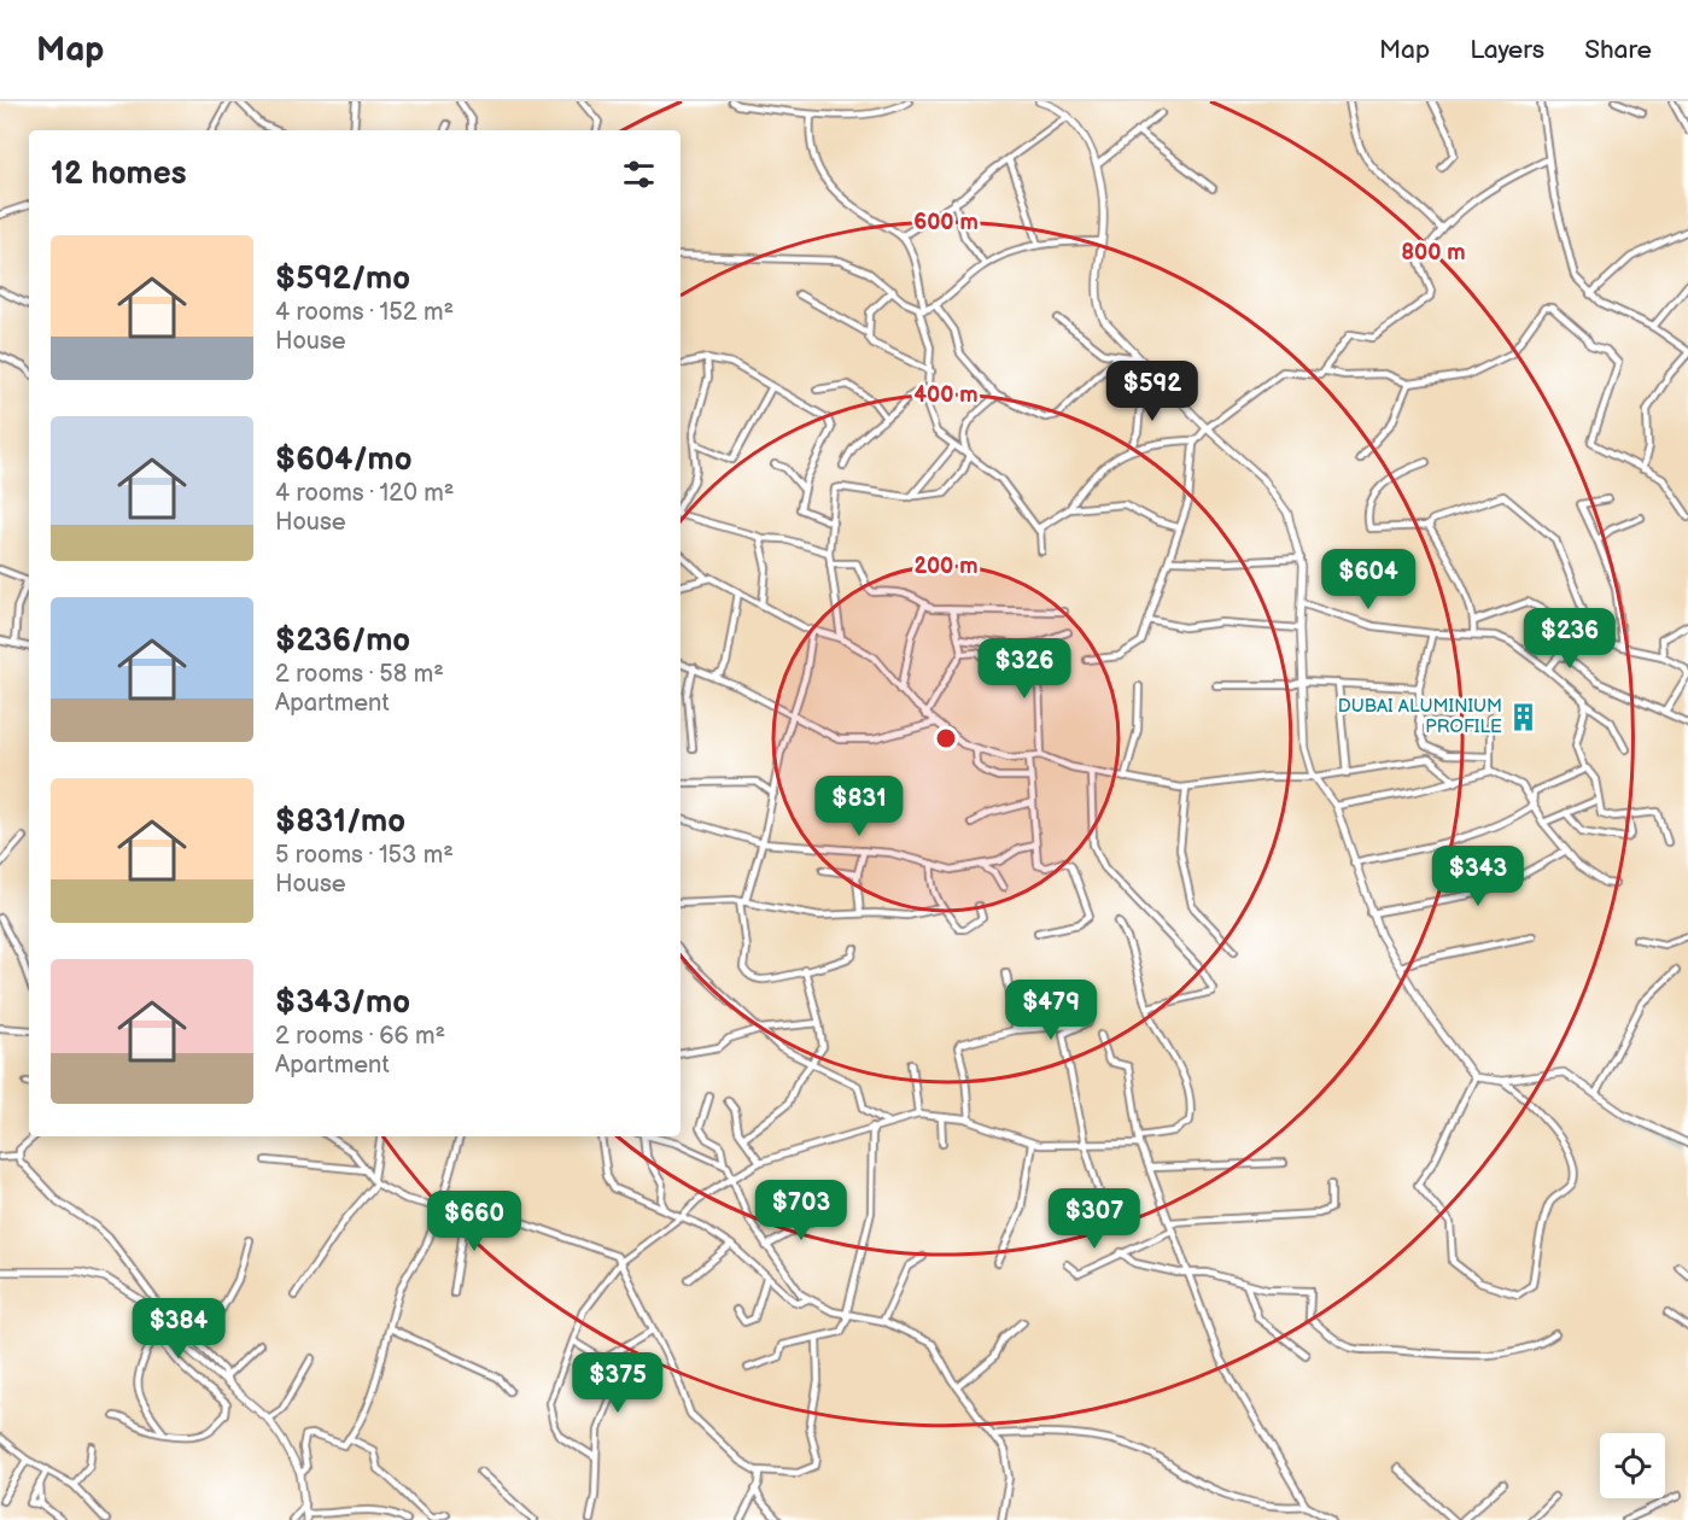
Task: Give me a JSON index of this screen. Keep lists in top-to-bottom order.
{
  "places": {
    "building": ["DUBAI ALUMINIUM PROFILE"]
  },
  "page": {
    "header": "Map",
    "nav": ["Map", "Layers", "Share"],
    "heading": "12 homes",
    "list": [
      {
        "name": "$592/mo",
        "note": "4 rooms · 152 m² · House"
      },
      {
        "name": "$604/mo",
        "note": "4 rooms · 120 m² · House"
      },
      {
        "name": "$236/mo",
        "note": "2 rooms · 58 m² · Apartment"
      },
      {
        "name": "$831/mo",
        "note": "5 rooms · 153 m² · House"
      },
      {
        "name": "$343/mo",
        "note": "2 rooms · 66 m² · Apartment"
      }
    ],
    "price": [
      "$592",
      "$604",
      "$236",
      "$326",
      "$831",
      "$343",
      "$479",
      "$703",
      "$307",
      "$660",
      "$384",
      "$375"
    ]
  },
  "rings": [
    "600 m",
    "800 m",
    "400 m",
    "200 m"
  ]
}
